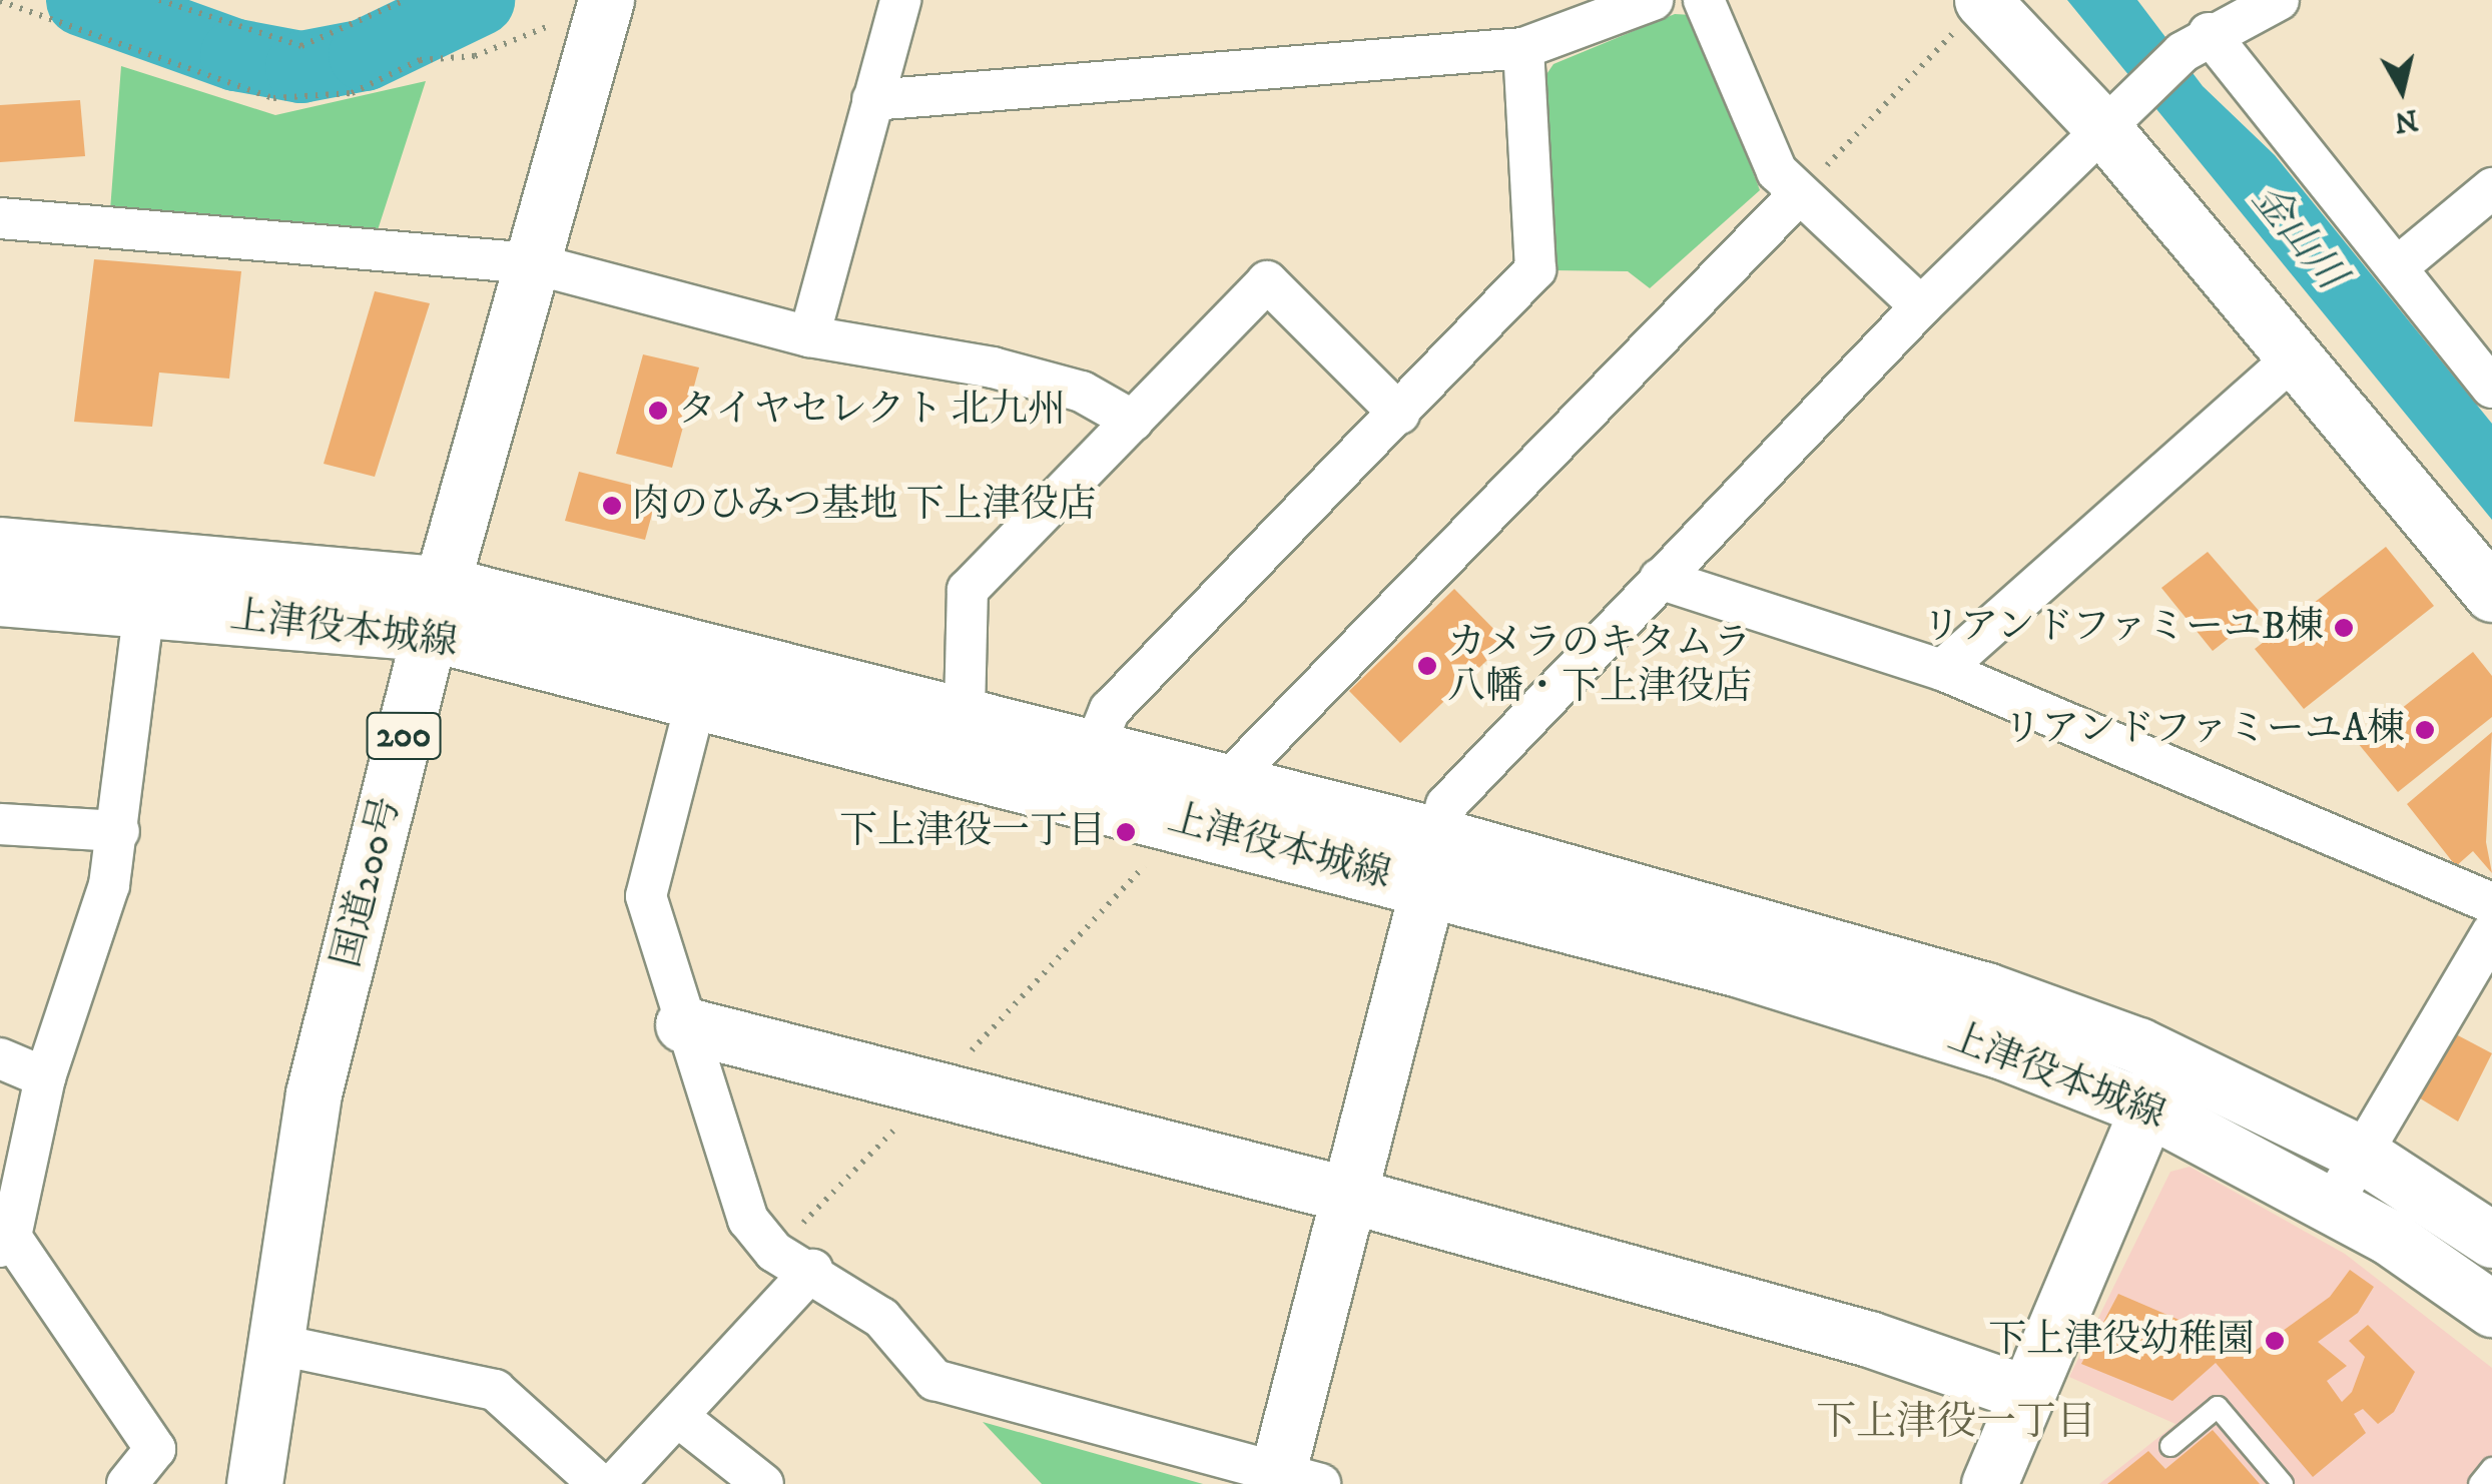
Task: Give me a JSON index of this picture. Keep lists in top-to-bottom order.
{
  "streets": {
    "main road": ["上津役本城線", "200", "国道200号"]
  },
  "crossings": [
    ["上津役本城線", "国道200号"]
  ],
  "districts": ["下上津役一丁目"],
  "water": ["金山川"],
  "places": [
    "タイヤセレクト 北九州",
    "肉のひみつ基地 下上津役店",
    "リアンドファミーユB棟",
    "カメラのキタムラ 八幡・下上津役店",
    "リアンドファミーユA棟",
    "下上津役一丁目",
    "下上津役幼稚園"
  ],
  "north": "bottom"
}
